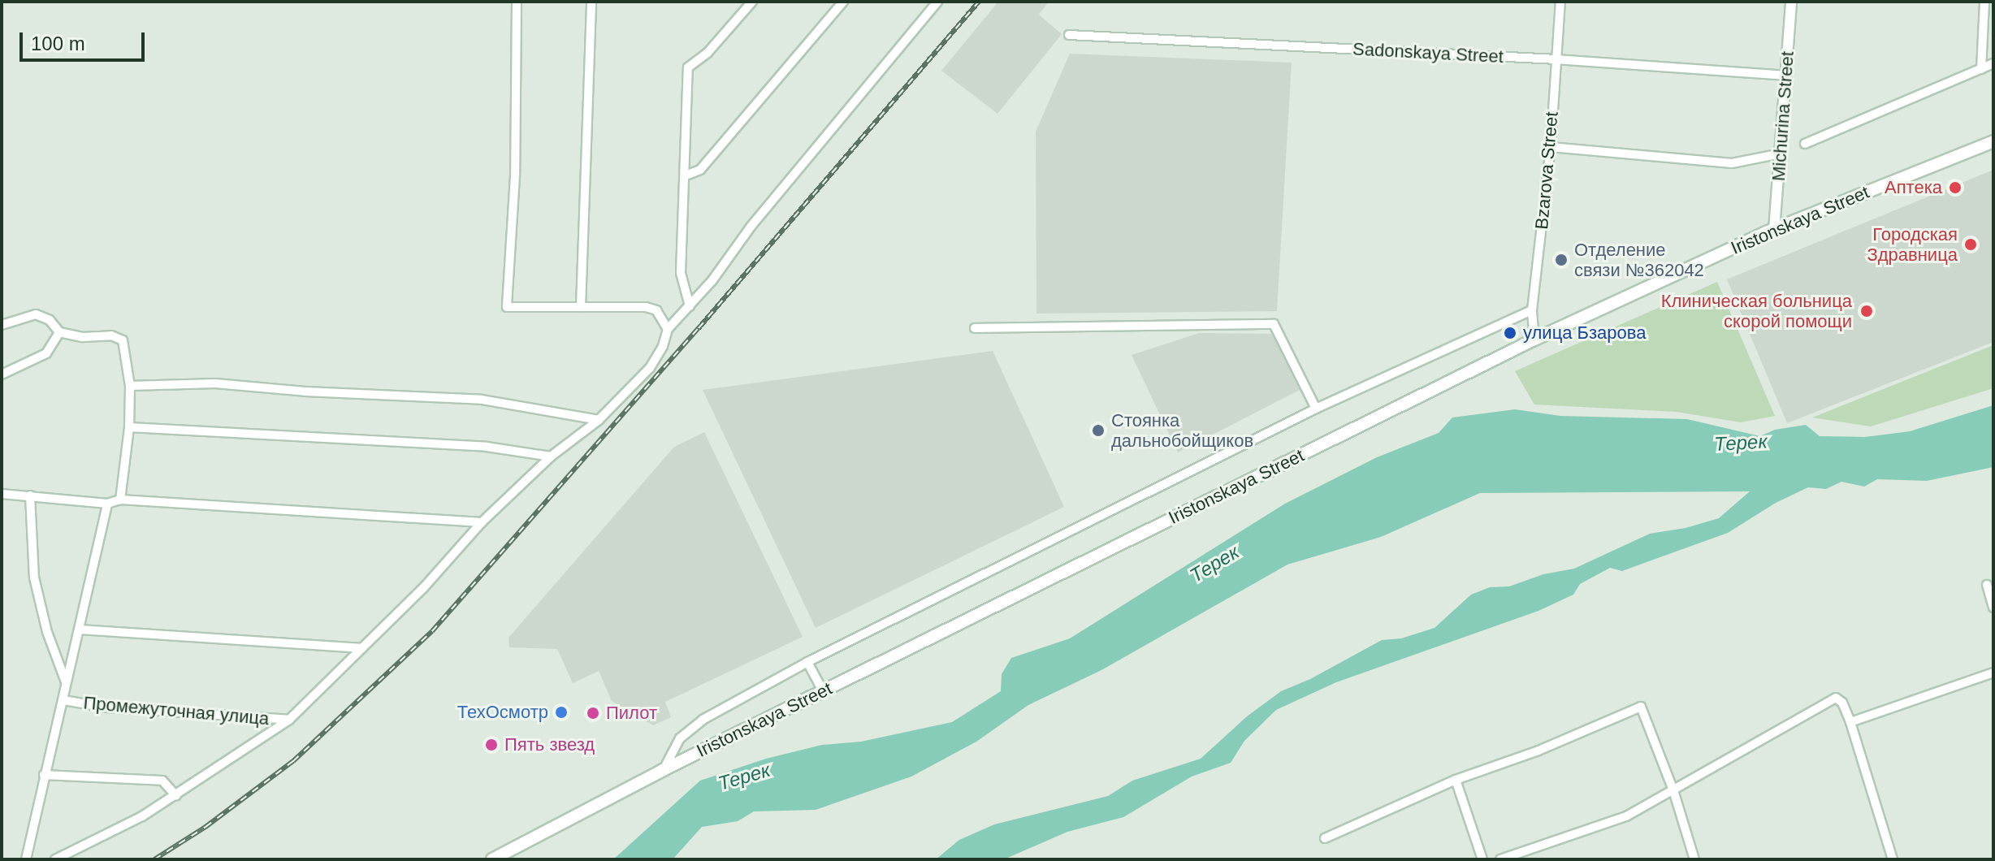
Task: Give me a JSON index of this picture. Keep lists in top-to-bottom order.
{
  "streets": {
    "main road": ["Iristonskaya Street"],
    "street": [
      "Sadonskaya Street",
      "Michurina Street",
      "Bzarova Street",
      "Промежуточная улица"
    ]
  },
  "crossings": [
    ["Sadonskaya Street", "Michurina Street"],
    ["Sadonskaya Street", "Bzarova Street"],
    ["Michurina Street", "Iristonskaya Street"],
    ["Bzarova Street", "Iristonskaya Street"]
  ],
  "water": ["Терек"],
  "places": [
    "Аптека",
    "Городская Здравница",
    "Отделение связи №362042",
    "Клиническая больница скорой помощи",
    "улица Бзарова",
    "Стоянка дальнобойщиков",
    "ТехОсмотр",
    "Пилот",
    "Пять звезд"
  ],
  "scale_bar": "100 m"
}
